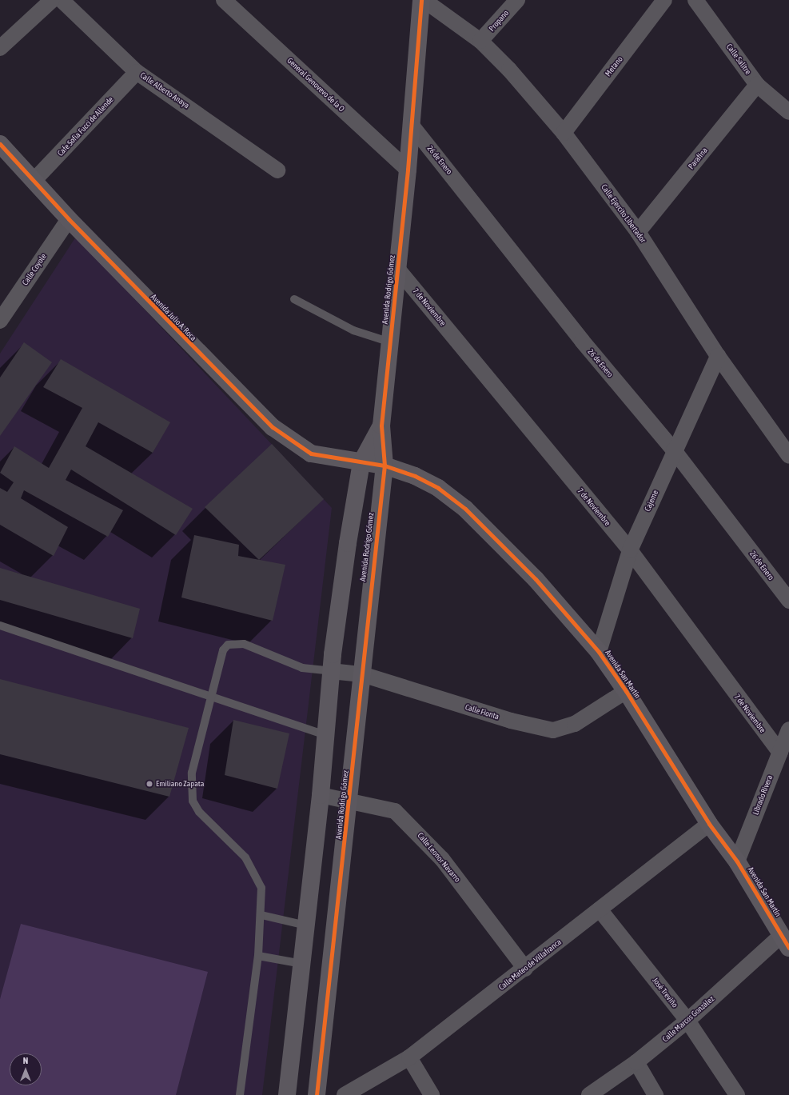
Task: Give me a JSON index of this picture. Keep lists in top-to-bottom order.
{
  "streets": {
    "street": [
      "Propano",
      "Calle Salitre",
      "Metano",
      "General Genovevo de la O",
      "Calle Alberto Anaya",
      "Cafe Sofía Fucci de Allende",
      "Parafina",
      "26 de Enero",
      "Calle Ejercito Libertador",
      "Calle Coyole",
      "Avenida Rodrigo Gómez",
      "7 de Noviembre",
      "Avenida Julio A. Roca",
      "Cajeme",
      "Avenida San Martín",
      "Calle Fionta",
      "Librado Rivera",
      "Calle Leonor Navarro",
      "Calle Mateo de Villafranca",
      "José Treviño",
      "Calle Marcos González"
    ]
  },
  "crossings": [
    ["Propano", "Calle Ejercito Libertador"],
    ["Calle Salitre", "Parafina"],
    ["Metano", "Calle Ejercito Libertador"],
    ["General Genovevo de la O", "Avenida Rodrigo Gómez"],
    ["Calle Alberto Anaya", "Cafe Sofía Fucci de Allende"],
    ["Cafe Sofía Fucci de Allende", "Avenida Julio A. Roca"],
    ["Parafina", "Calle Ejercito Libertador"],
    ["26 de Enero", "Avenida Rodrigo Gómez"],
    ["26 de Enero", "Cajeme"],
    ["Calle Ejercito Libertador", "Cajeme"],
    ["Calle Coyole", "Avenida Julio A. Roca"],
    ["Avenida Rodrigo Gómez", "7 de Noviembre"],
    ["Avenida Rodrigo Gómez", "Avenida Julio A. Roca"],
    ["Avenida Rodrigo Gómez", "Avenida San Martín"],
    ["Avenida Rodrigo Gómez", "Calle Fionta"],
    ["Avenida Rodrigo Gómez", "Calle Leonor Navarro"],
    ["7 de Noviembre", "Cajeme"],
    ["7 de Noviembre", "Librado Rivera"],
    ["Avenida Julio A. Roca", "Avenida San Martín"],
    ["Cajeme", "Avenida San Martín"],
    ["Avenida San Martín", "Calle Fionta"],
    ["Avenida San Martín", "Librado Rivera"],
    ["Avenida San Martín", "Calle Mateo de Villafranca"],
    ["Avenida San Martín", "Calle Marcos González"],
    ["Calle Leonor Navarro", "Calle Mateo de Villafranca"],
    ["Calle Mateo de Villafranca", "José Treviño"],
    ["José Treviño", "Calle Marcos González"]
  ],
  "places": ["Emiliano Zapata"],
  "north": "top"
}
